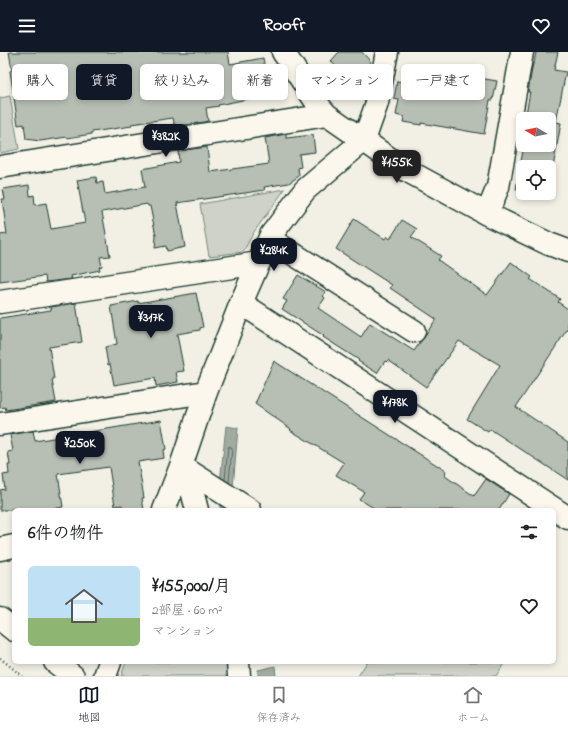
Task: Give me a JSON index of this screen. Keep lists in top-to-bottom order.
{
  "north": "left",
  "page": {
    "header": "Roofr",
    "chip": [
      "購入",
      "賃貸",
      "絞り込み",
      "新着",
      "マンション",
      "一戸建て"
    ],
    "price": [
      "¥382K",
      "¥155K",
      "¥284K",
      "¥317K",
      "¥178K",
      "¥250K"
    ],
    "heading": "6件の物件",
    "list": [
      {
        "name": "¥155,000/月",
        "note": "2部屋 · 60 m² · マンション"
      }
    ],
    "tabs": ["地図", "保存済み", "ホーム"]
  }
}
